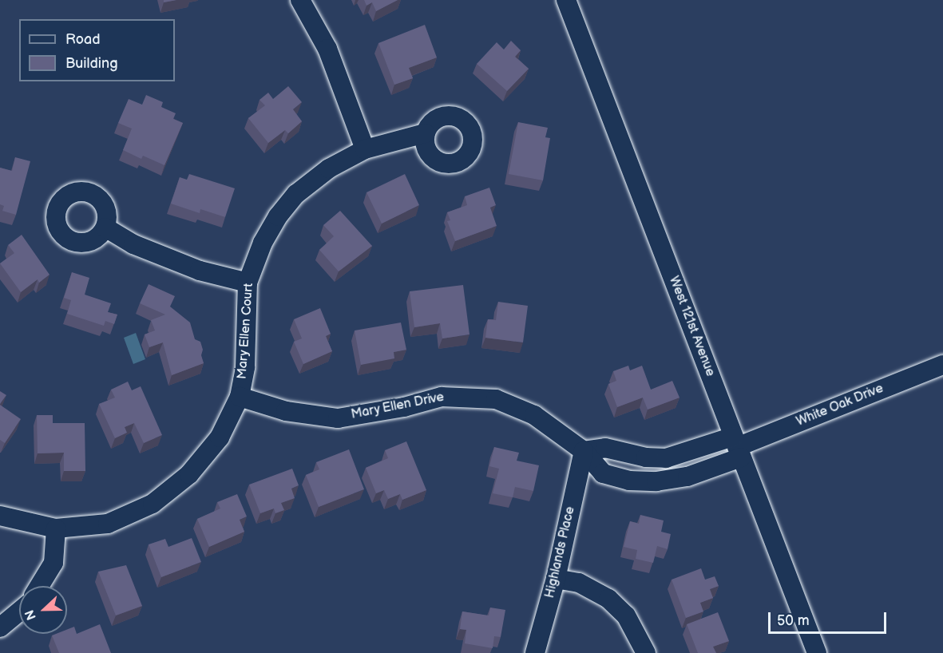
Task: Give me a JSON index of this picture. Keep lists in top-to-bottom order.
{
  "streets": {
    "street": [
      "West 121st Avenue",
      "Mary Ellen Court",
      "White Oak Drive",
      "Mary Ellen Drive",
      "Highlands Place"
    ]
  },
  "crossings": [
    ["West 121st Avenue", "White Oak Drive"],
    ["Mary Ellen Court", "Mary Ellen Drive"],
    ["Mary Ellen Drive", "Highlands Place"]
  ],
  "legend": ["Road", "Building"],
  "scale_bar": "50 m",
  "north": "left"
}
